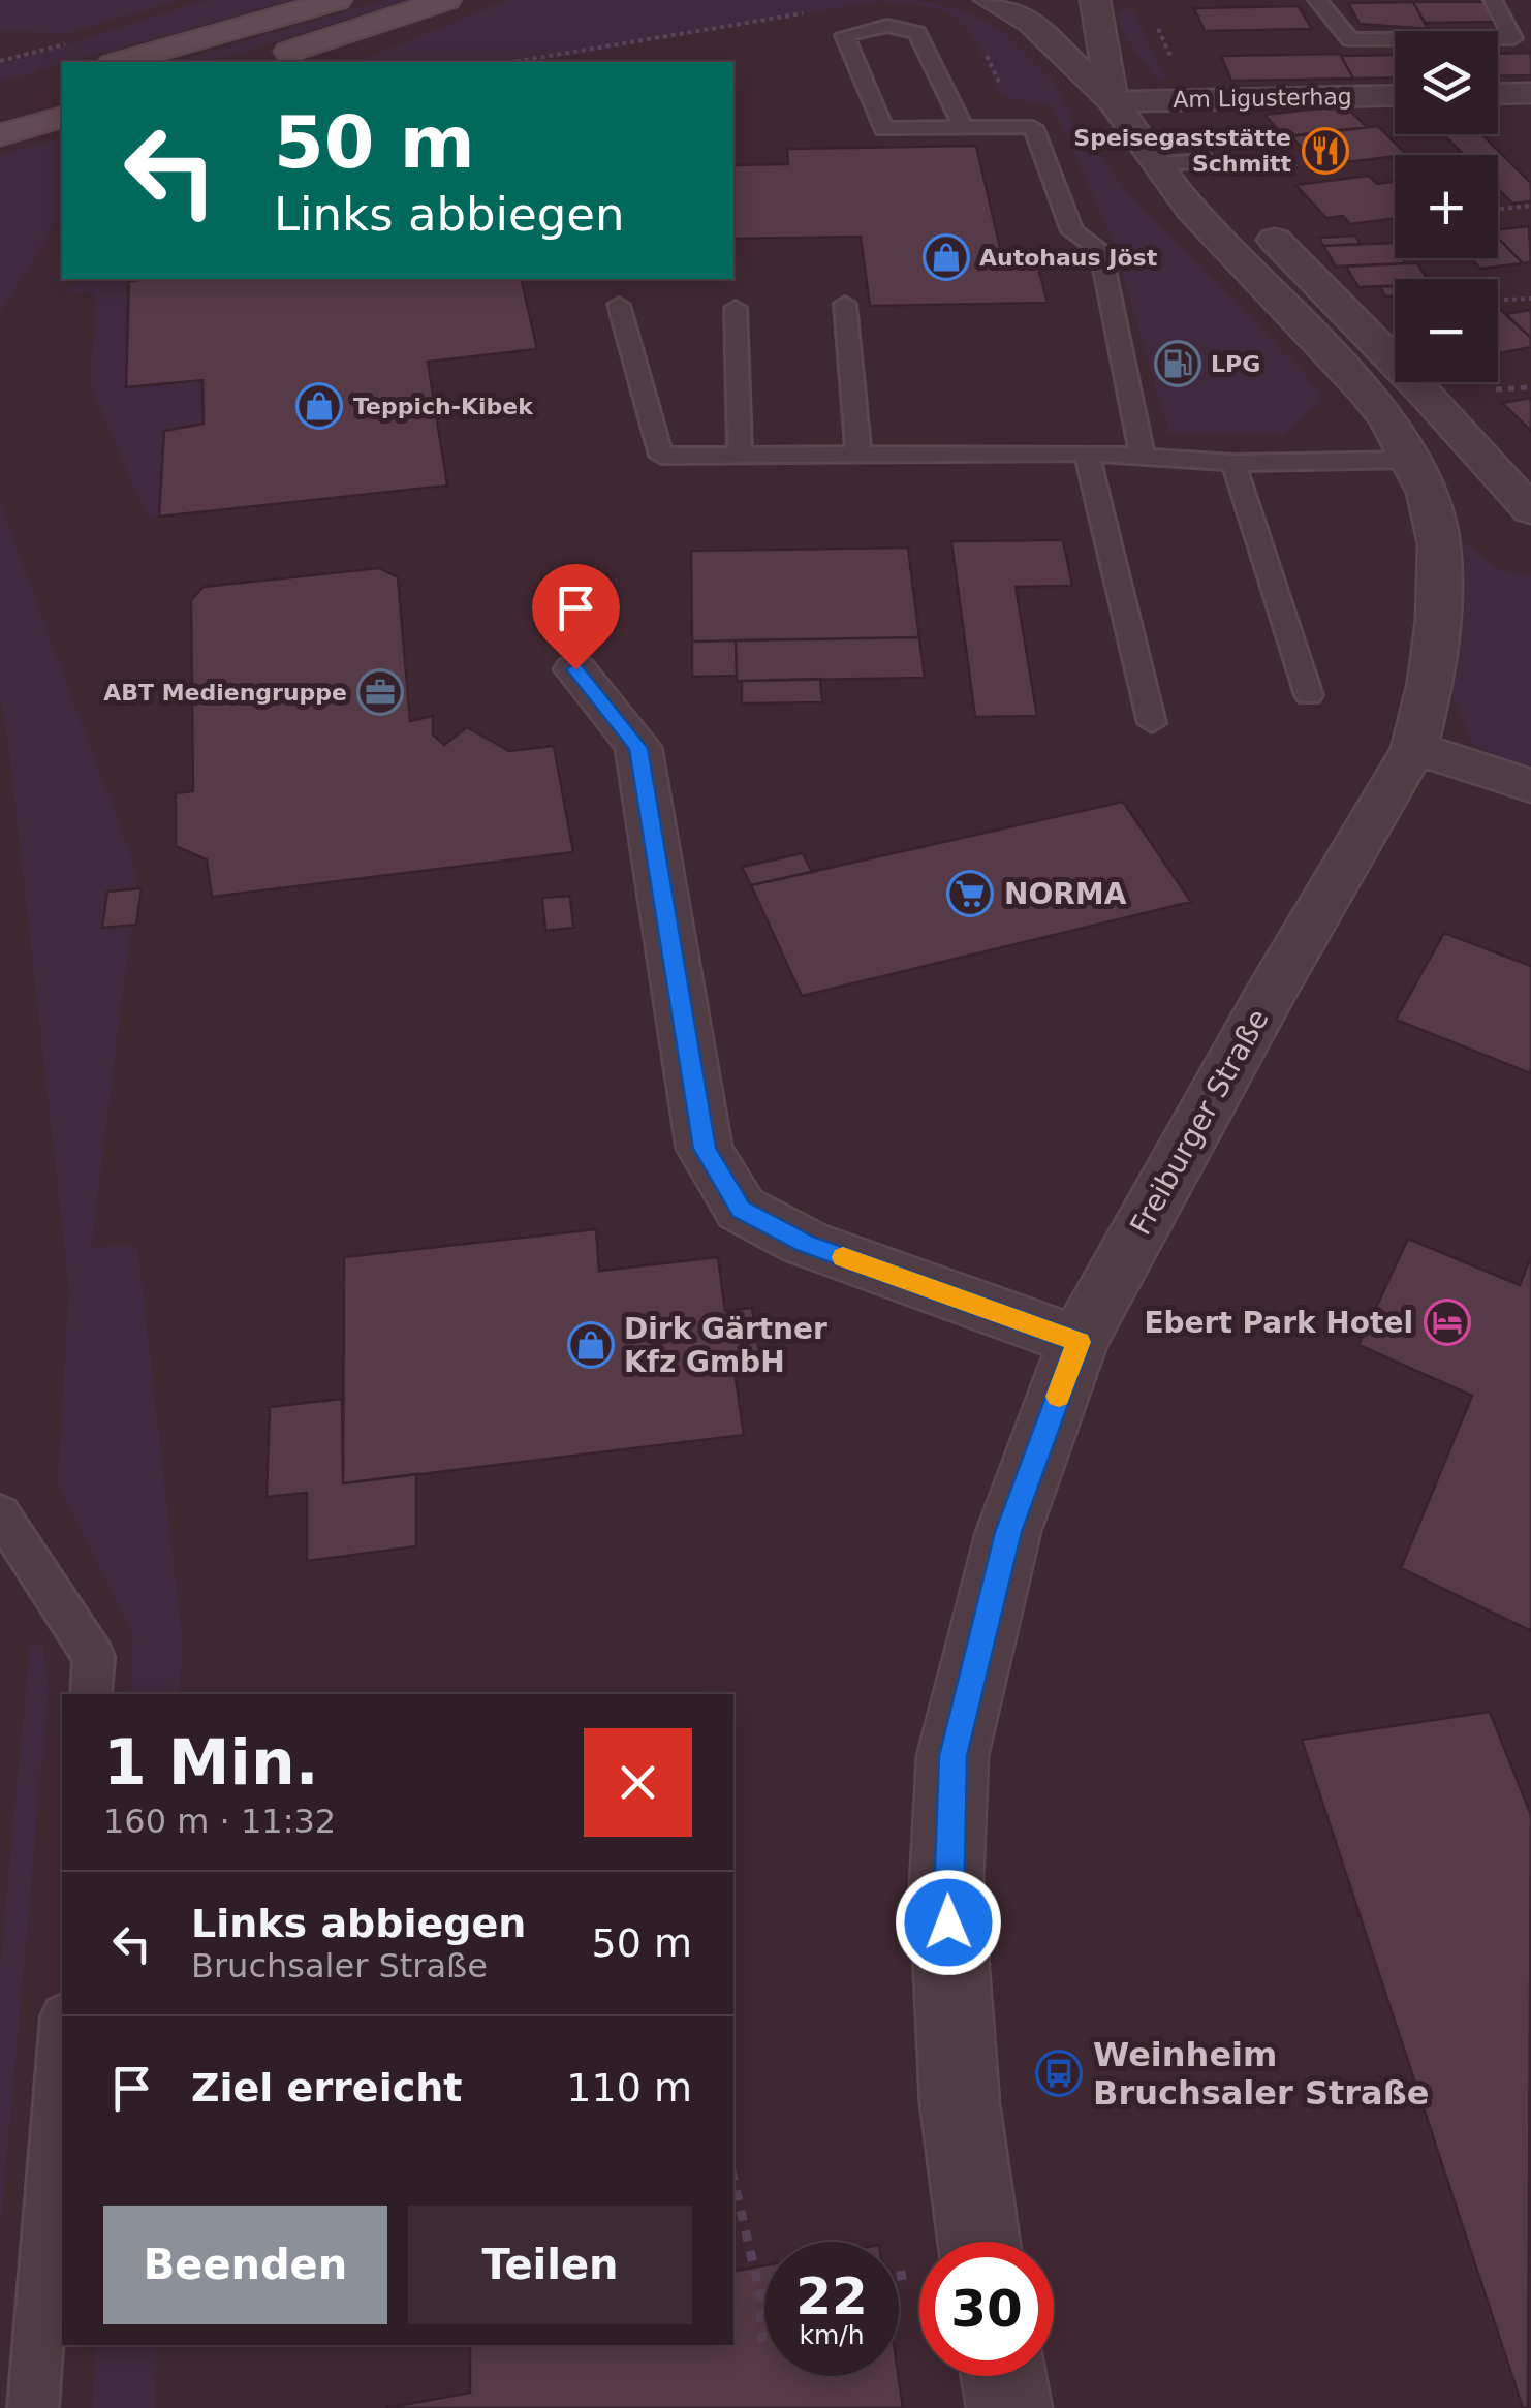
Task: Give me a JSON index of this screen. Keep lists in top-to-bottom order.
{
  "streets": {
    "street": ["Am Ligusterhag", "Freiburger Straße"]
  },
  "crossings": [
    ["Am Ligusterhag", "Freiburger Straße"]
  ],
  "places": {
    "restaurant": ["Speisegaststätte Schmitt"],
    "shop": ["Autohaus Jöst", "Teppich-Kibek", "Dirk Gärtner Kfz GmbH"],
    "fuel station": ["LPG"],
    "office": ["ABT Mediengruppe"],
    "supermarket": ["NORMA"],
    "hotel": ["Ebert Park Hotel"],
    "bus stop": ["Weinheim Bruchsaler Straße"]
  },
  "page": {
    "map_buttons": ["+", "−"],
    "turn": ["50 m", "Links abbiegen"],
    "heading": ["1 Min.", "160 m · 11:32"],
    "list": [
      {
        "name": "Links abbiegen",
        "note": "Bruchsaler Straße",
        "value": "50 m"
      },
      {
        "name": "Ziel erreicht",
        "value": "110 m"
      }
    ],
    "buttons": ["Beenden", "Teilen"],
    "speed": "22 km/h",
    "limit": "30"
  }
}
